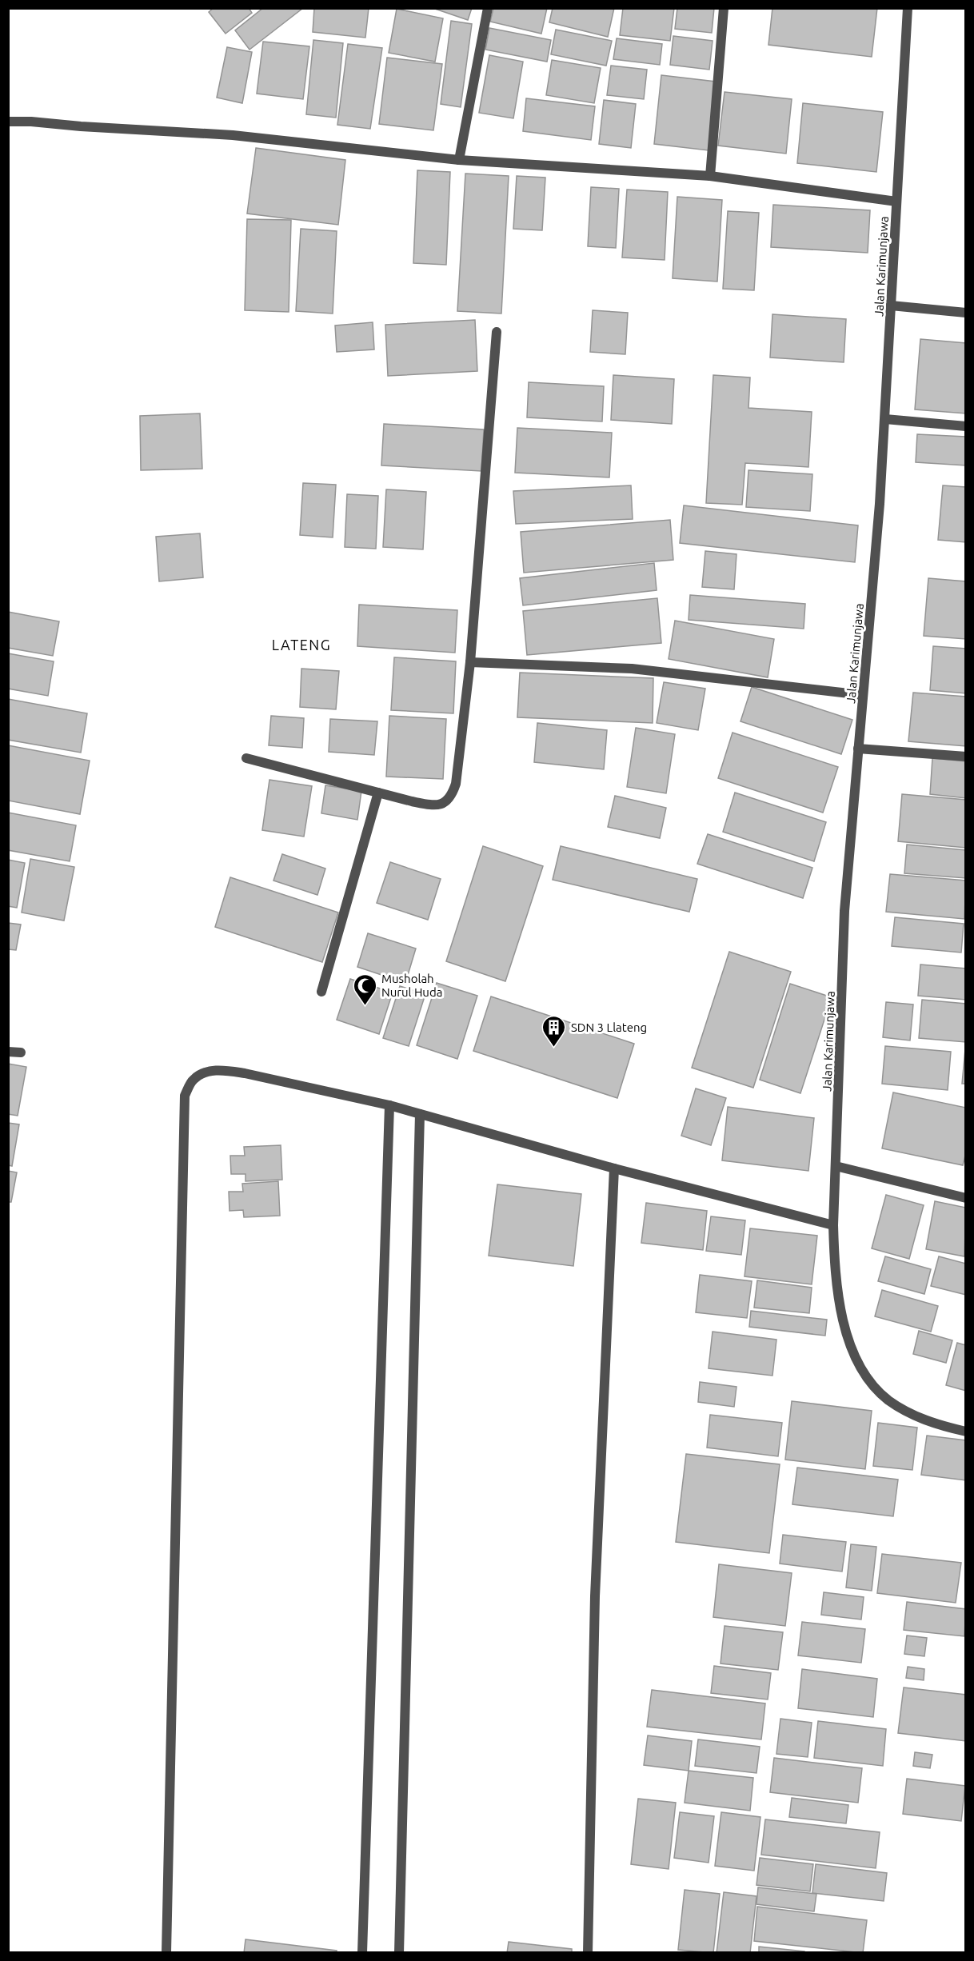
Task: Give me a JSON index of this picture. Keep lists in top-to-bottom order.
{
  "streets": {
    "street": ["Jalan Karimunjawa"]
  },
  "districts": ["LATENG"],
  "places": {
    "mosque": ["Musholah Nurul Huda"],
    "building": ["SDN 3 Llateng"]
  }
}
